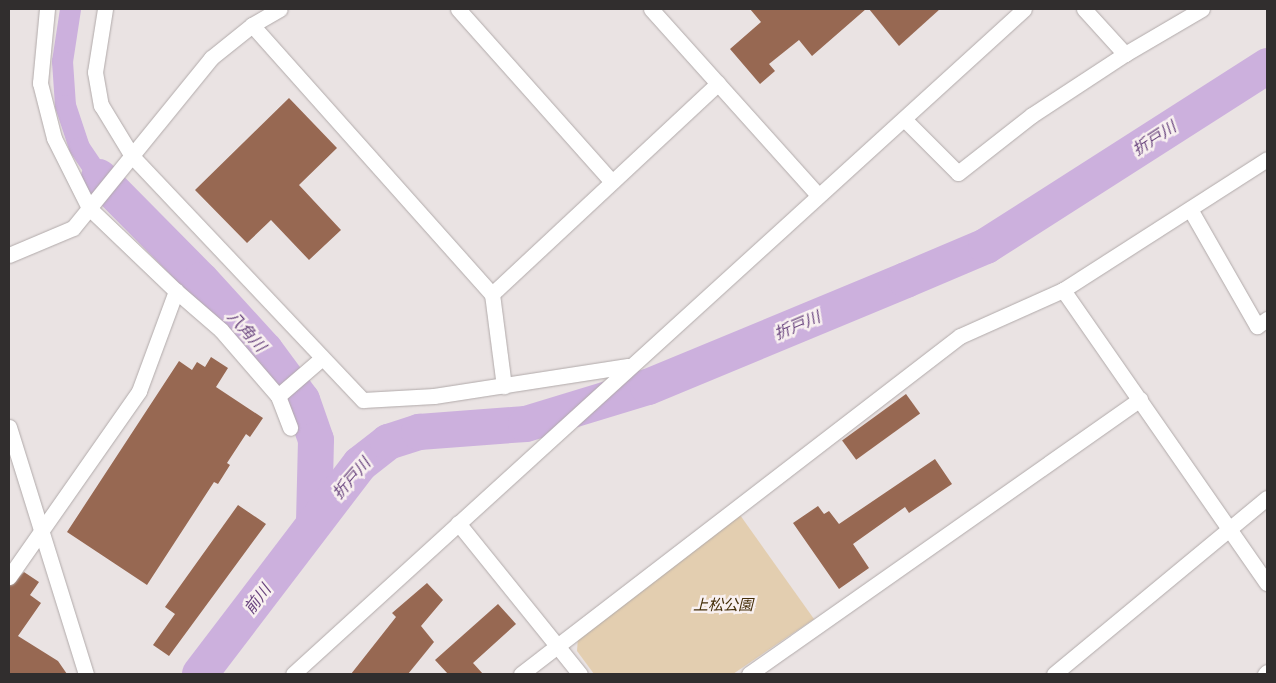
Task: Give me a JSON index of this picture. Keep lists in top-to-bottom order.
{
  "water": ["折戸川", "八角川", "前川"],
  "parks": ["上松公園"]
}
